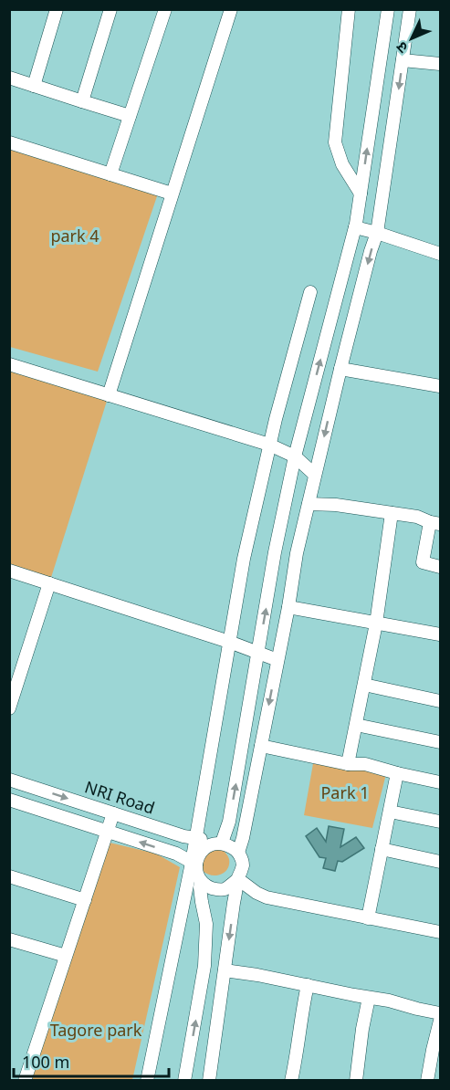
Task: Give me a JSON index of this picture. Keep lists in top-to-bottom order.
{
  "streets": {
    "street": ["NRI Road"]
  },
  "parks": ["park 4", "Park 1", "Tagore park"],
  "scale_bar": "100 m",
  "north": "bottom left"
}
